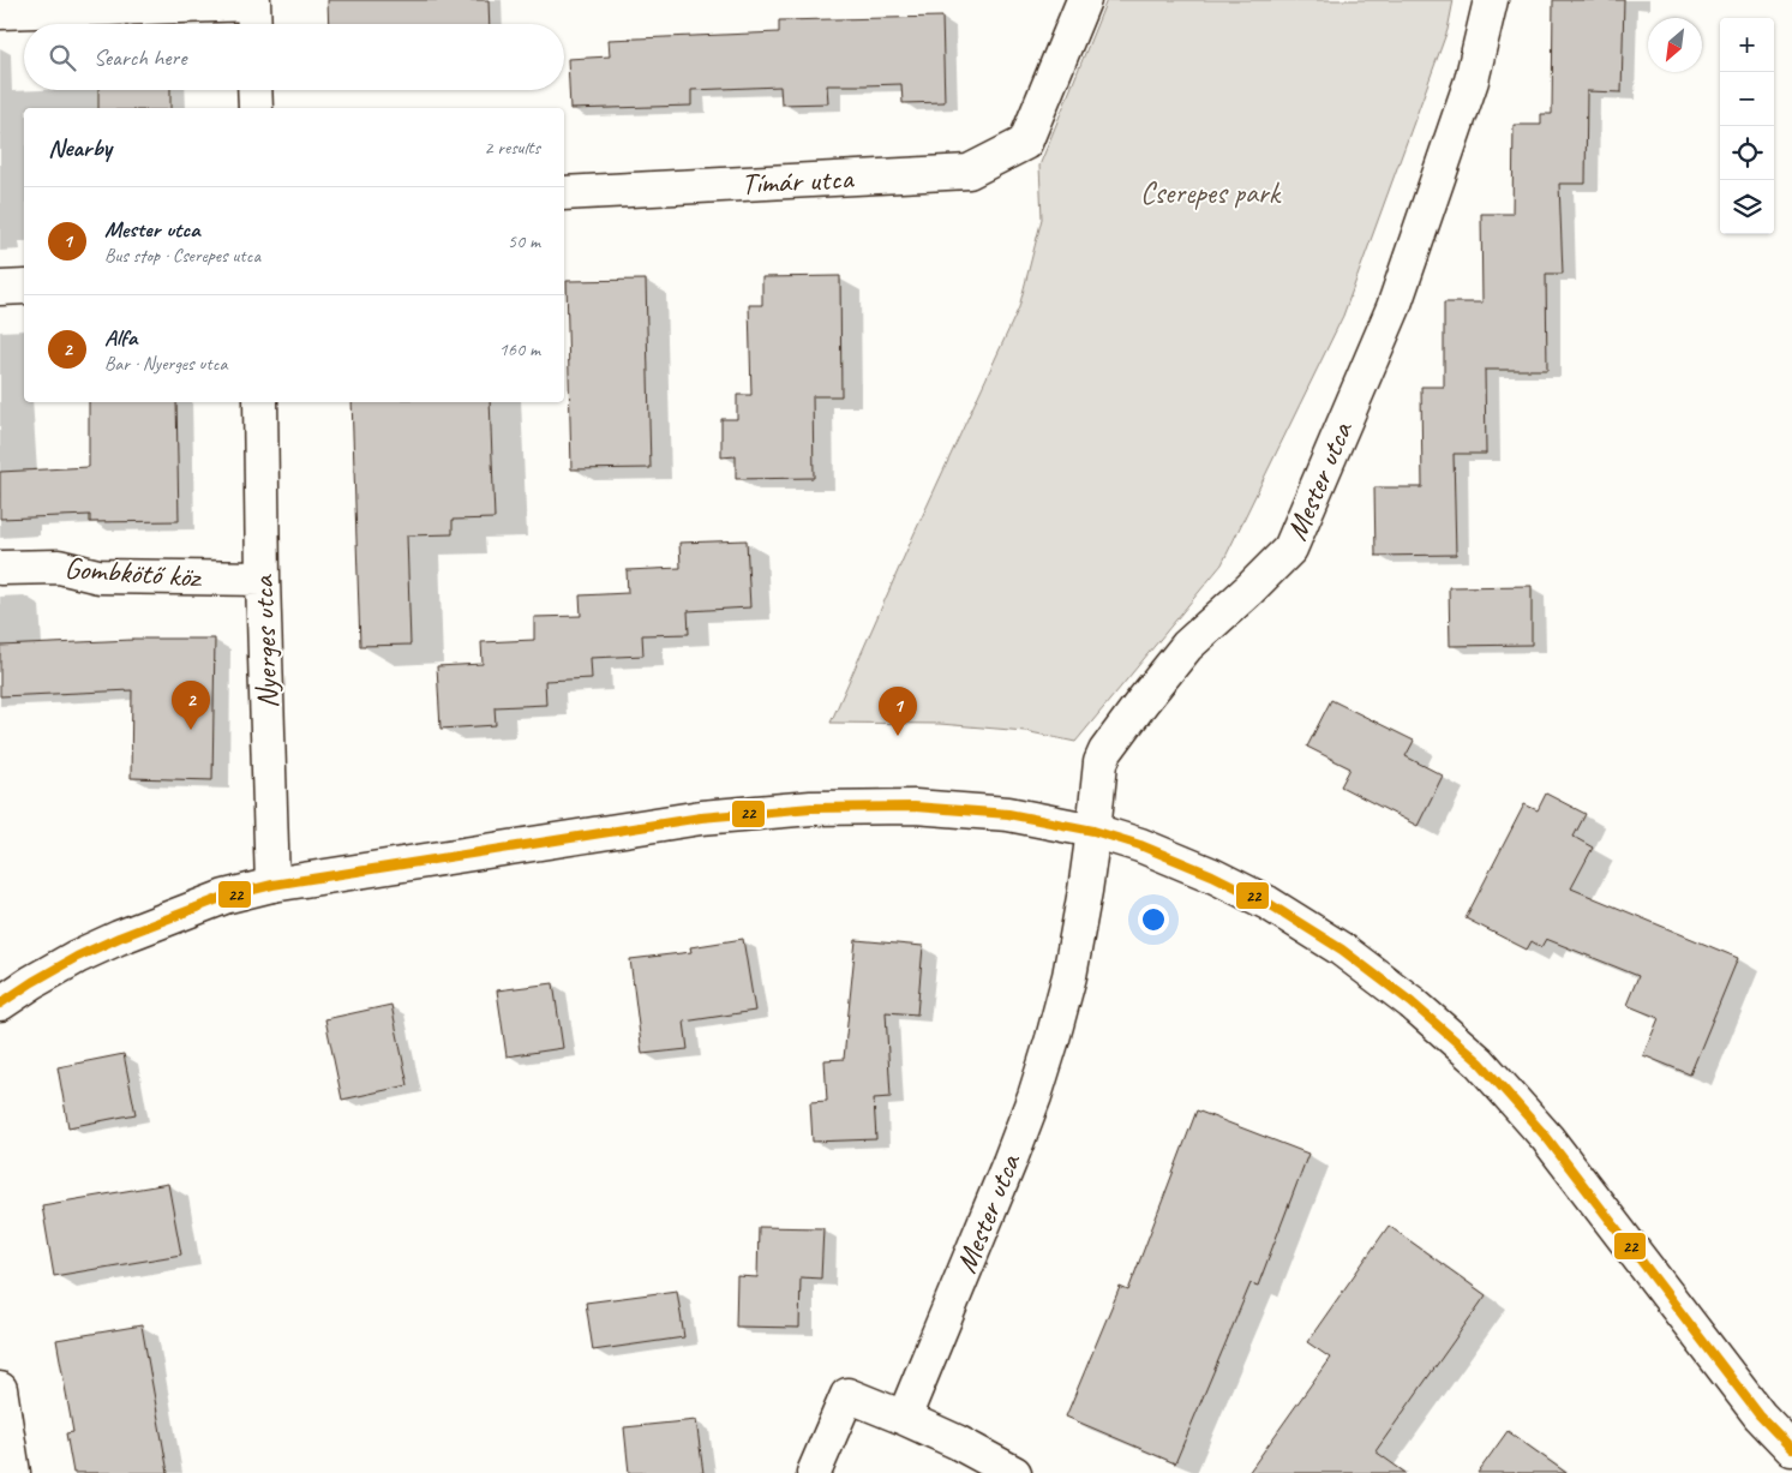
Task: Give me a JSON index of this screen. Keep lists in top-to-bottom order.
{
  "streets": {
    "street": [
      "Tímár utca",
      "Mester utca",
      "Gombkötő köz",
      "Nyerges utca"
    ]
  },
  "crossings": [
    ["Gombkötő köz", "Nyerges utca"]
  ],
  "parks": ["Cserepes park"],
  "lines": ["transit line 22"],
  "north": "bottom left",
  "page": {
    "map_buttons": ["+", "−"],
    "search": "Search here",
    "heading": ["Nearby", "2 results"],
    "list": [
      {
        "mark": "1",
        "name": "Mester utca",
        "note": "Bus stop · Cserepes utca",
        "value": "50 m"
      },
      {
        "mark": "2",
        "name": "Alfa",
        "note": "Bar · Nyerges utca",
        "value": "160 m"
      }
    ],
    "pins": ["2", "1"]
  }
}
